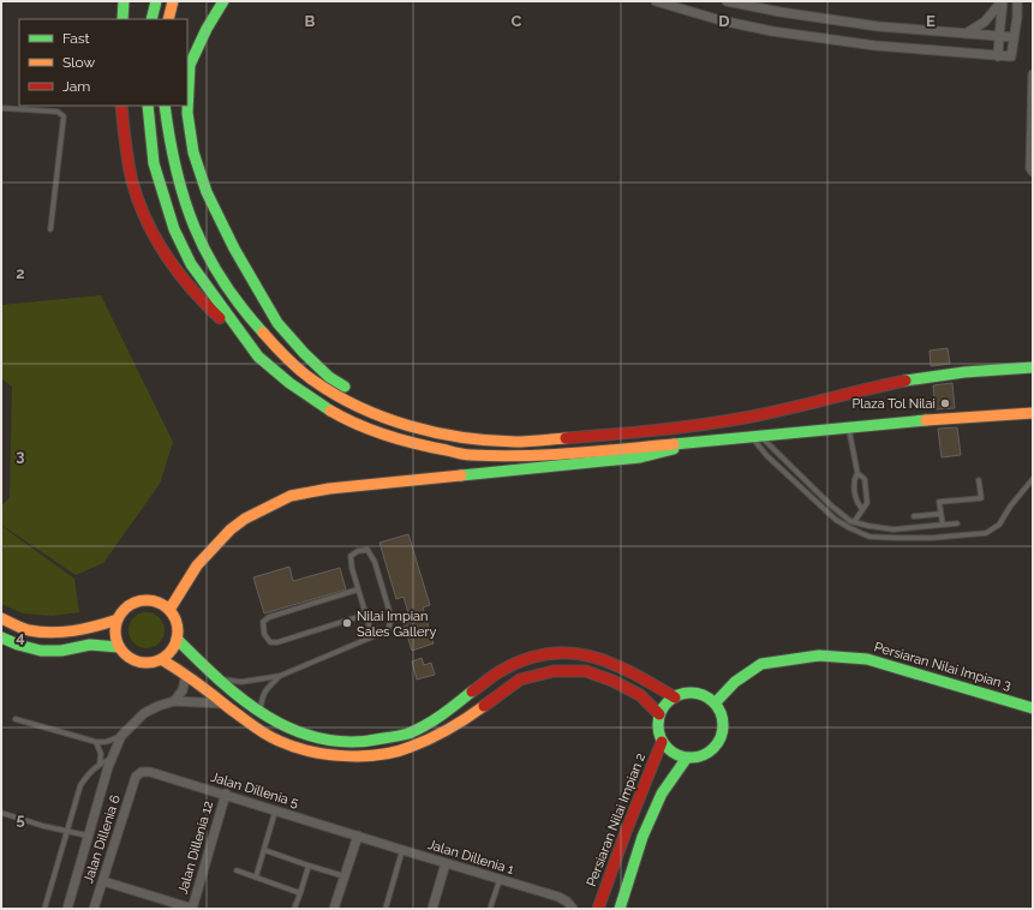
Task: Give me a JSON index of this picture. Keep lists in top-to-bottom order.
{
  "streets": {
    "main road": ["Persiaran Nilai Impian 3", "Persiaran Nilai Impian 2"],
    "street": [
      "Jalan Dillenia 5",
      "Jalan Dillenia 6",
      "Jalan Dillenia 12",
      "Jalan Dillenia 1"
    ]
  },
  "crossings": [
    ["Persiaran Nilai Impian 3", "Persiaran Nilai Impian 2"],
    ["Jalan Dillenia 5", "Jalan Dillenia 6"],
    ["Jalan Dillenia 5", "Jalan Dillenia 12"],
    ["Jalan Dillenia 5", "Jalan Dillenia 1"]
  ],
  "places": ["Plaza Tol Nilai", "Nilai Impian Sales Gallery"],
  "legend": ["Fast", "Slow", "Jam"],
  "grid": {
    "columns": [
      "B",
      "C",
      "D",
      "E"
    ],
    "rows": [
      "2",
      "3",
      "4",
      "5"
    ]
  }
}
